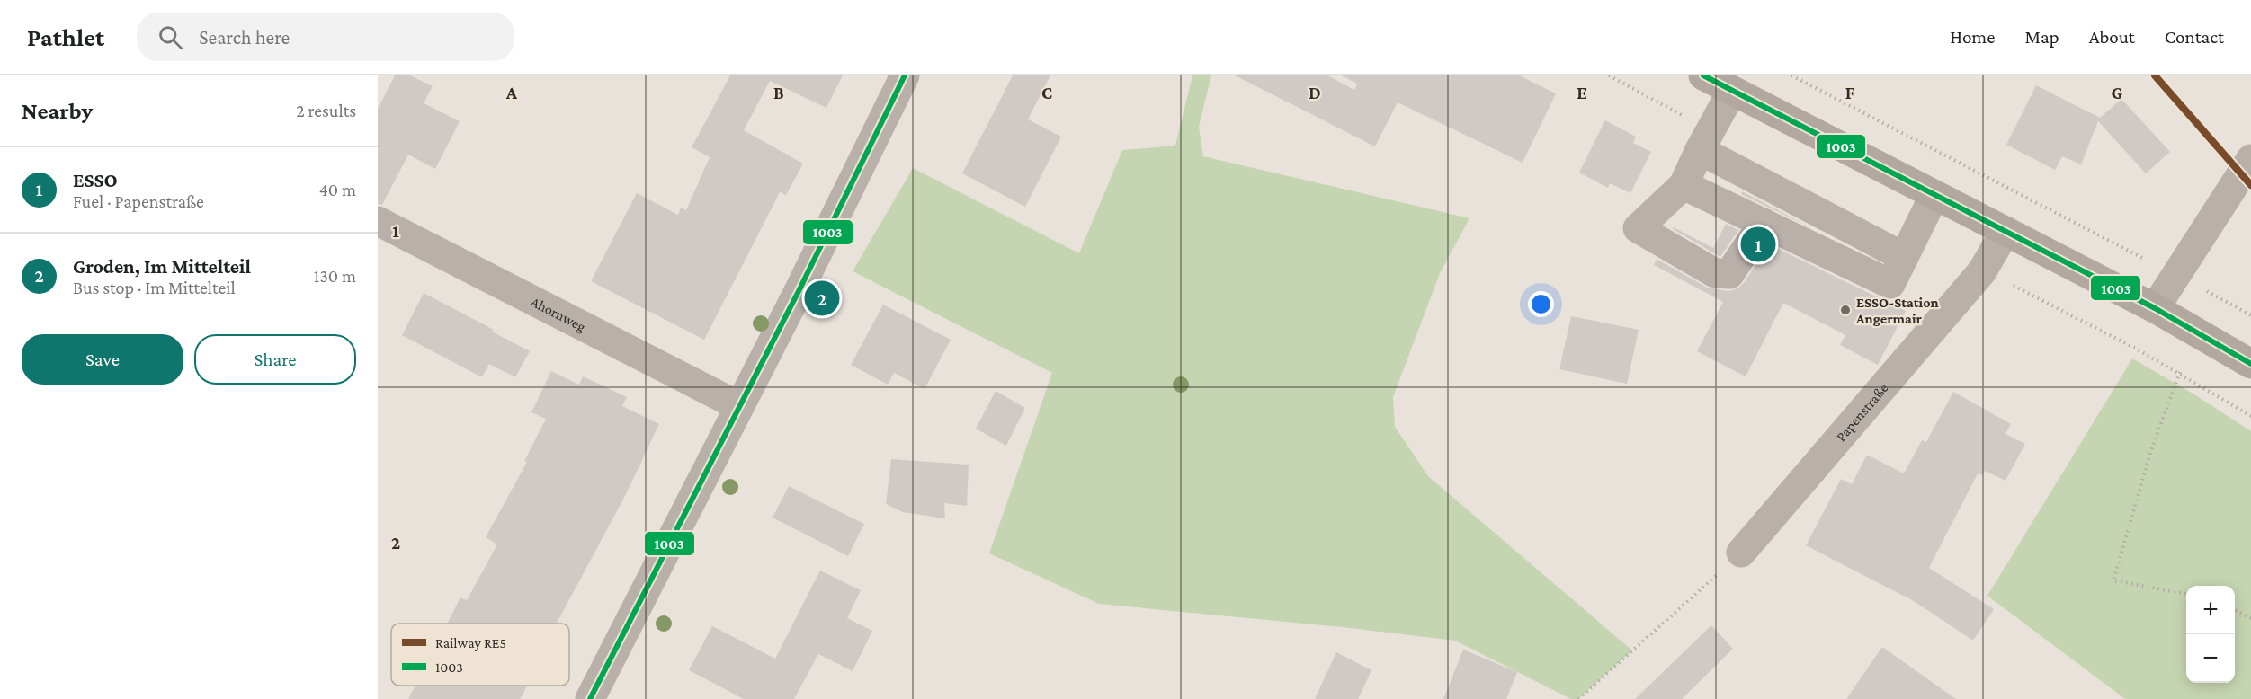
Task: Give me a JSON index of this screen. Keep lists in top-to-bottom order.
{
  "streets": {
    "street": ["Ahornweg", "Papenstraße"]
  },
  "places": ["ESSO-Station Angermair"],
  "lines": ["rail line RE5", "transit line 1003"],
  "legend": ["Railway RE5", "1003"],
  "page": {
    "header": "Pathlet",
    "search": "Search here",
    "nav": [
      "Home",
      "Map",
      "About",
      "Contact"
    ],
    "heading": ["Nearby", "2 results"],
    "list": [
      {
        "mark": "1",
        "name": "ESSO",
        "note": "Fuel · Papenstraße",
        "value": "40 m"
      },
      {
        "mark": "2",
        "name": "Groden, Im Mittelteil",
        "note": "Bus stop · Im Mittelteil",
        "value": "130 m"
      }
    ],
    "pins": ["1", "2"],
    "buttons": ["Save", "Share"],
    "map_buttons": ["+", "−"]
  },
  "grid": {
    "columns": [
      "A",
      "B",
      "C",
      "D",
      "E",
      "F",
      "G"
    ],
    "rows": ["1", "2"]
  }
}
